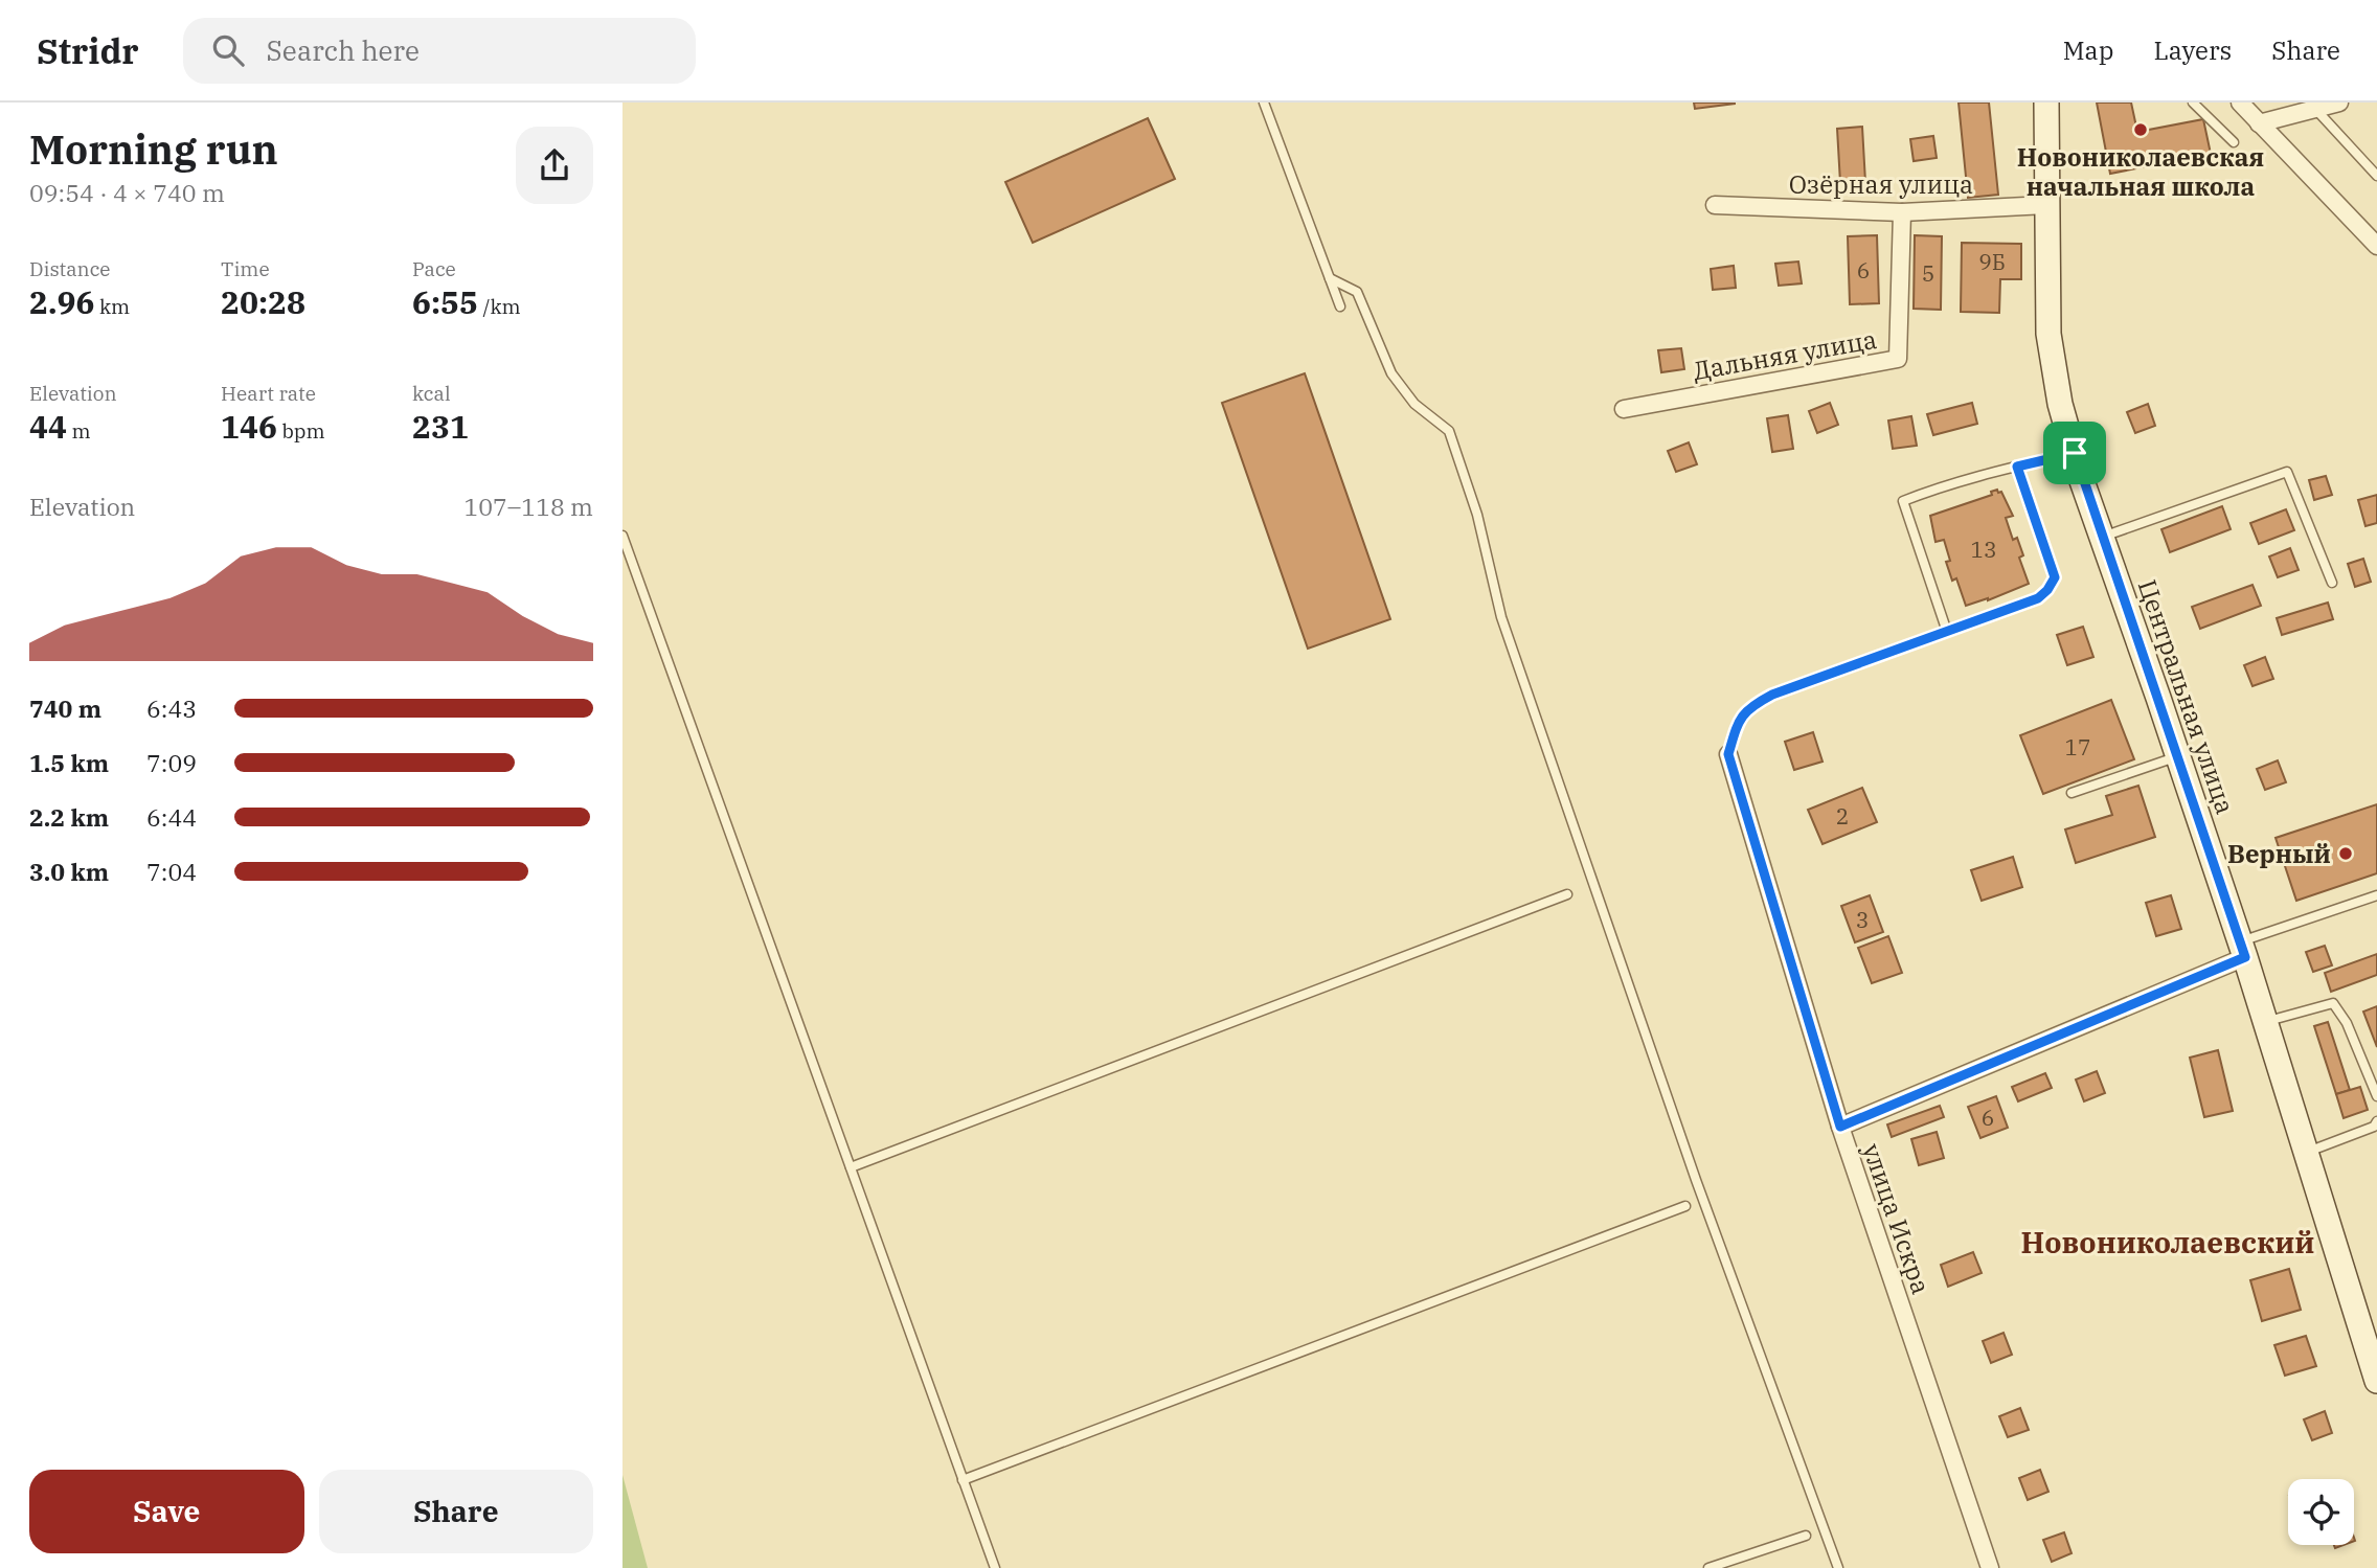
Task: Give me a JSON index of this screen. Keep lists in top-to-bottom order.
{
  "streets": {
    "main road": ["Центральная улица"],
    "street": ["Озёрная улица", "Дальняя улица", "улица Искра"]
  },
  "crossings": [
    ["Озёрная улица", "Дальняя улица"],
    ["Озёрная улица", "Центральная улица"]
  ],
  "districts": ["Новониколаевский"],
  "places": ["Новониколаевская начальная школа", "Верный"],
  "house_numbers": [
    "9Б",
    "6",
    "5",
    "13",
    "17",
    "2",
    "3",
    "6"
  ],
  "page": {
    "header": "Stridr",
    "search": "Search here",
    "nav": ["Map", "Layers", "Share"],
    "heading": ["Morning run", "09:54 · 4 × 740 m"],
    "stats": [
      ["Distance", "2.96 km"],
      ["Time", "20:28"],
      ["Pace", "6:55 /km"],
      ["Elevation", "44 m"],
      ["Heart rate", "146 bpm"],
      ["kcal", "231"]
    ],
    "chart": ["Elevation", "107–118 m"],
    "list": [
      {
        "name": "740 m",
        "note": "6:43"
      },
      {
        "name": "1.5 km",
        "note": "7:09"
      },
      {
        "name": "2.2 km",
        "note": "6:44"
      },
      {
        "name": "3.0 km",
        "note": "7:04"
      }
    ],
    "buttons": ["Save", "Share"]
  }
}
